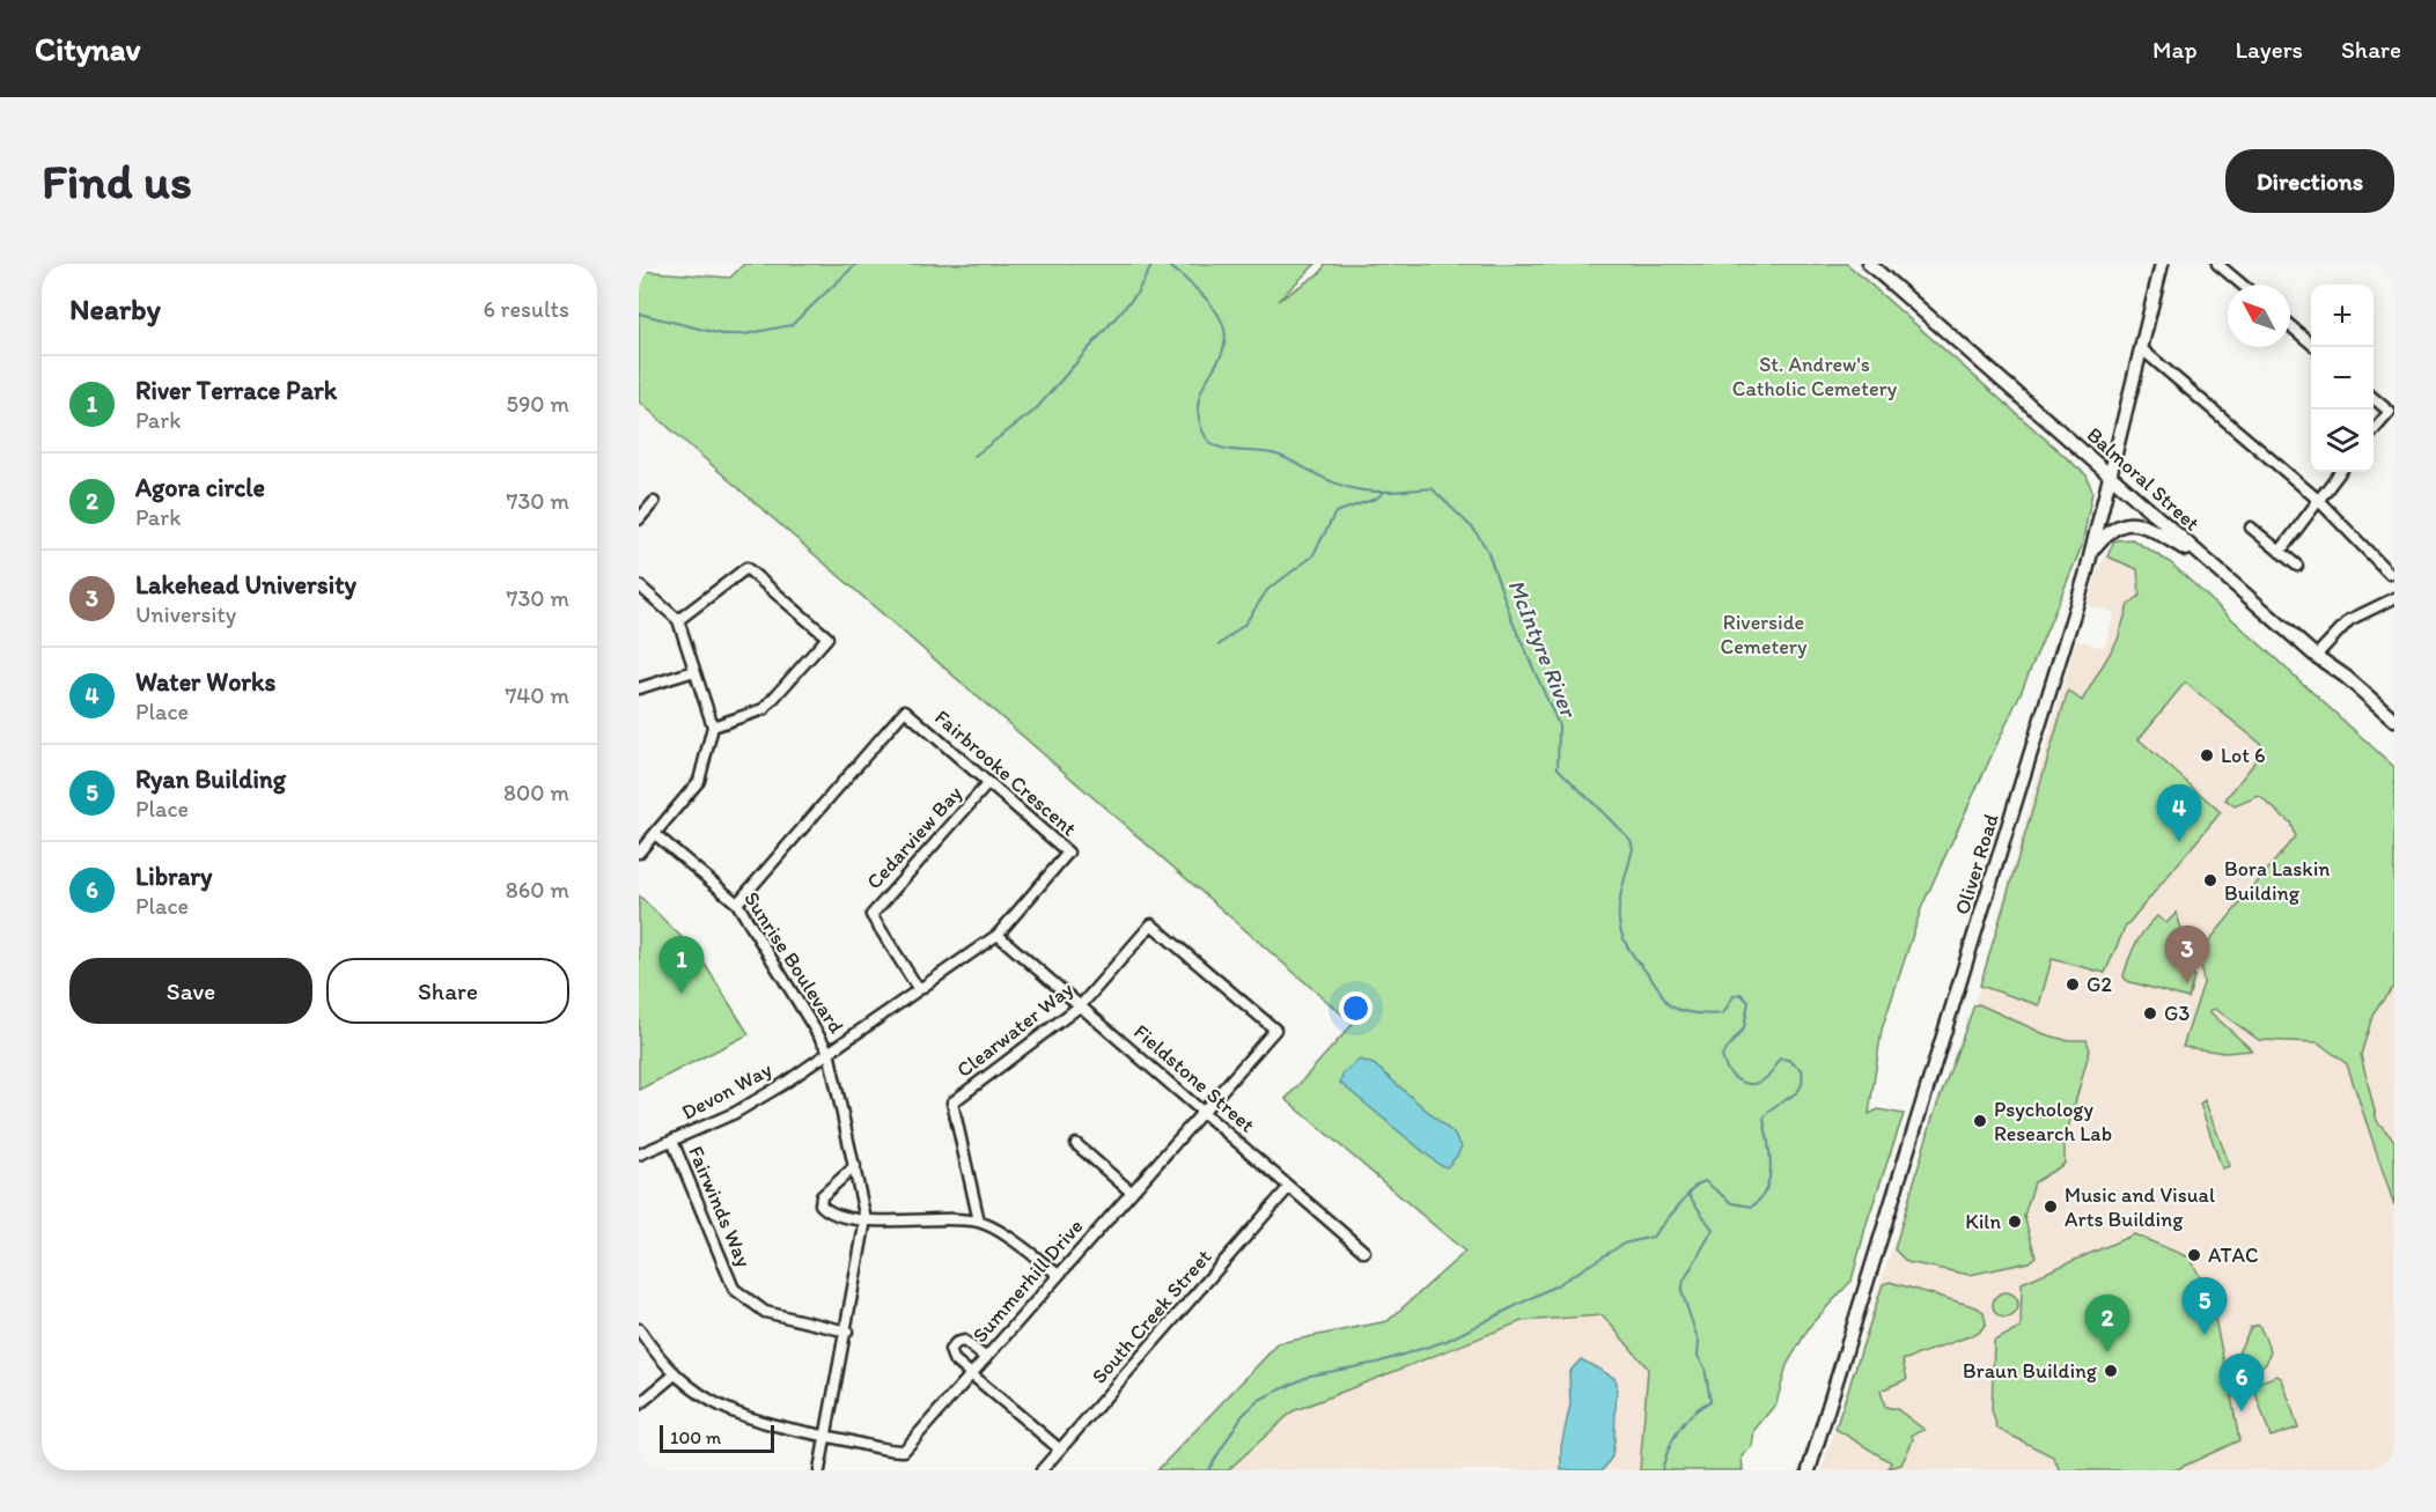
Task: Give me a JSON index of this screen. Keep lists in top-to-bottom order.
{
  "streets": {
    "main road": ["Balmoral Street", "Oliver Road"],
    "street": [
      "Fairbrooke Crescent",
      "Cedarview Bay",
      "Sunrise Boulevard",
      "Clearwater Way",
      "Fieldstone Street",
      "Devon Way",
      "Fairwinds Way",
      "Summerhill Drive",
      "South Creek Street"
    ]
  },
  "crossings": [
    ["Balmoral Street", "Oliver Road"],
    ["Fairbrooke Crescent", "Cedarview Bay"],
    ["Fairbrooke Crescent", "Sunrise Boulevard"],
    ["Fairbrooke Crescent", "Fieldstone Street"],
    ["Fairbrooke Crescent", "Devon Way"],
    ["Sunrise Boulevard", "Devon Way"],
    ["Sunrise Boulevard", "Fairwinds Way"],
    ["Sunrise Boulevard", "Summerhill Drive"],
    ["Clearwater Way", "Fieldstone Street"],
    ["Clearwater Way", "Summerhill Drive"],
    ["Fieldstone Street", "Summerhill Drive"],
    ["Fieldstone Street", "South Creek Street"],
    ["Devon Way", "Fairwinds Way"]
  ],
  "water": ["McIntyre River"],
  "parks": ["St. Andrew's Catholic Cemetery", "Riverside Cemetery"],
  "places": [
    "Lot 6",
    "Bora Laskin Building",
    "G2",
    "G3",
    "Psychology Research Lab",
    "Music and Visual Arts Building",
    "Kiln",
    "ATAC",
    "Braun Building"
  ],
  "scale_bar": "100 m",
  "north": "top left",
  "page": {
    "header": "Citynav",
    "nav": ["Map", "Layers", "Share"],
    "buttons": [
      "Directions",
      ["Save", "Share"]
    ],
    "title": "Find us",
    "heading": ["Nearby", "6 results"],
    "map_buttons": ["+", "−"],
    "list": [
      {
        "mark": "1",
        "name": "River Terrace Park",
        "note": "Park",
        "value": "590 m"
      },
      {
        "mark": "2",
        "name": "Agora circle",
        "note": "Park",
        "value": "730 m"
      },
      {
        "mark": "3",
        "name": "Lakehead University",
        "note": "University",
        "value": "730 m"
      },
      {
        "mark": "4",
        "name": "Water Works",
        "note": "Place",
        "value": "740 m"
      },
      {
        "mark": "5",
        "name": "Ryan Building",
        "note": "Place",
        "value": "800 m"
      },
      {
        "mark": "6",
        "name": "Library",
        "note": "Place",
        "value": "860 m"
      }
    ],
    "pins": [
      "4",
      "3",
      "1",
      "5",
      "2",
      "6"
    ],
    "scale": "100 m"
  }
}
